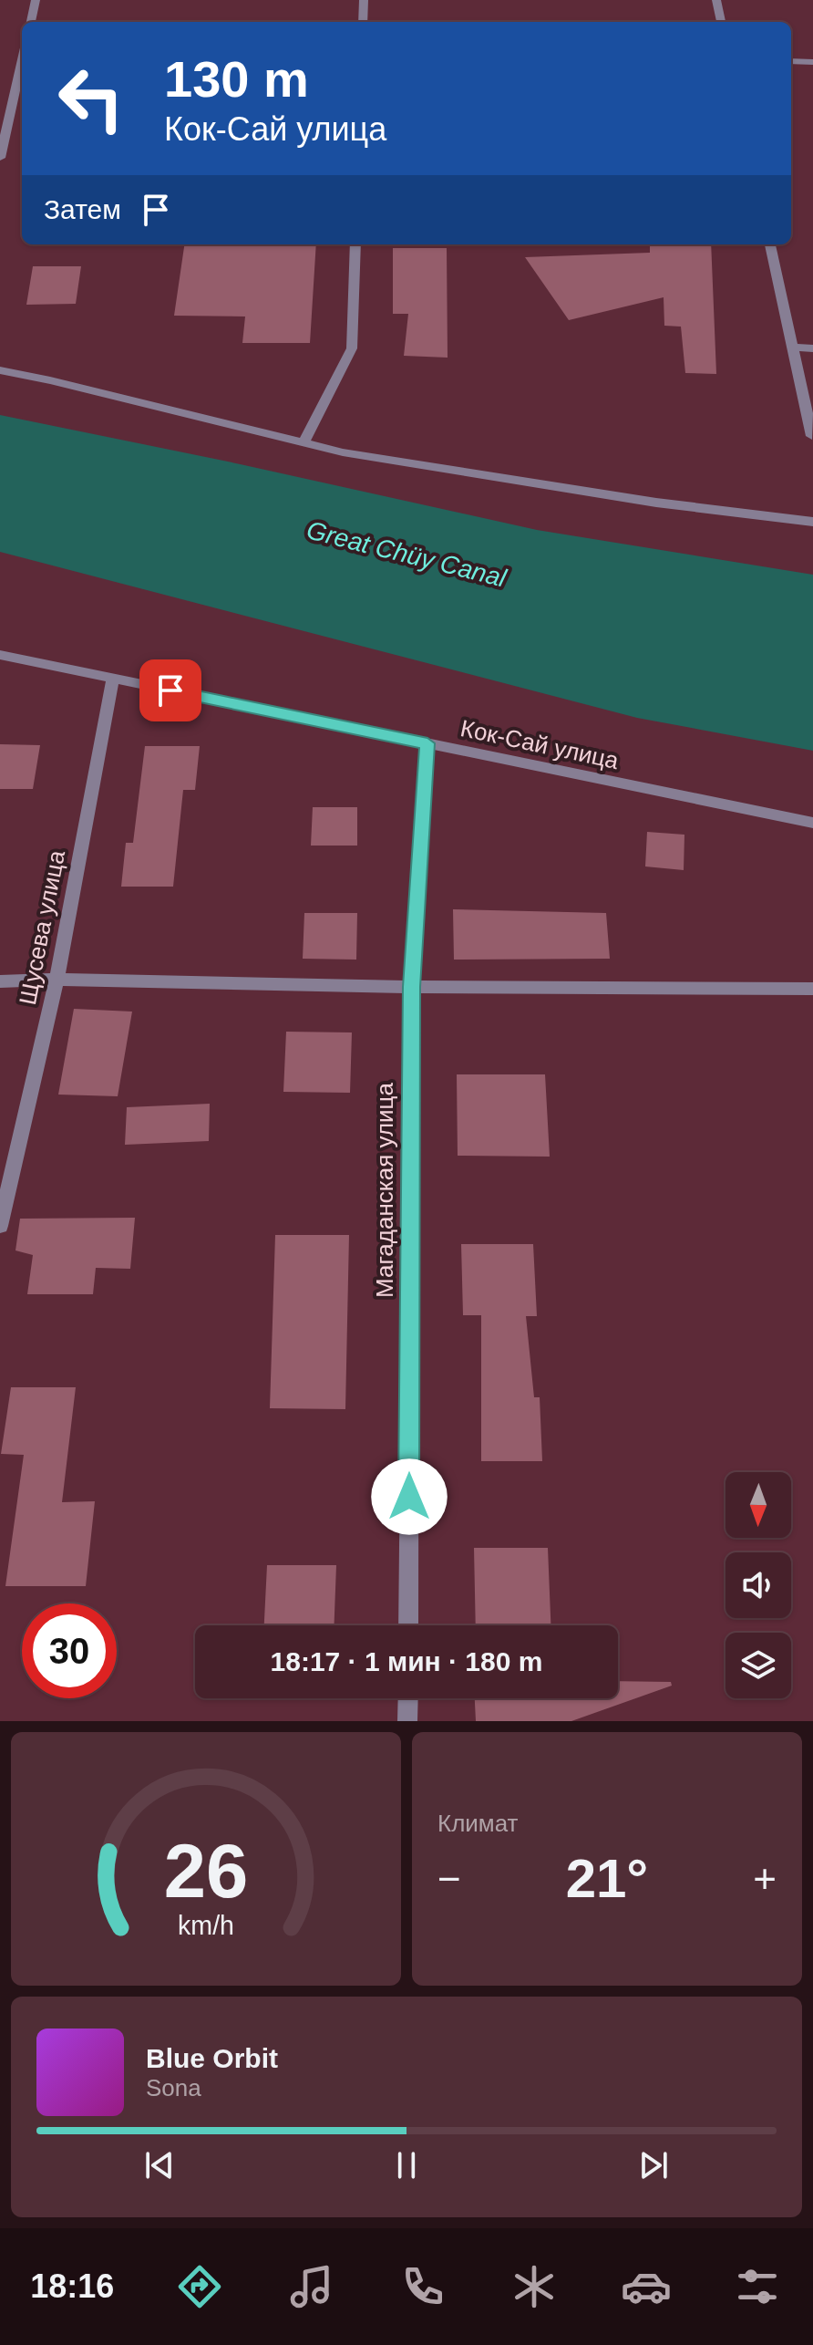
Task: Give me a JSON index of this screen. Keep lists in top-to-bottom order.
{
  "streets": {
    "street": ["Кок-Сай улица", "Щусева улица", "Магаданская улица"]
  },
  "crossings": [
    ["Кок-Сай улица", "Щусева улица"],
    ["Кок-Сай улица", "Магаданская улица"]
  ],
  "water": ["Great Chüy Canal"],
  "north": "bottom",
  "page": {
    "turn": ["130 m", "Кок-Сай улица"],
    "then": "Затем",
    "limit": "30",
    "trip": "18:17 · 1 мин · 180 m",
    "tile": "Климат",
    "heat": ["−", "21°", "+"],
    "song": ["Blue Orbit", "Sona"],
    "tabs": "18:16",
    "gauge": ["26", "km/h"]
  }
}
